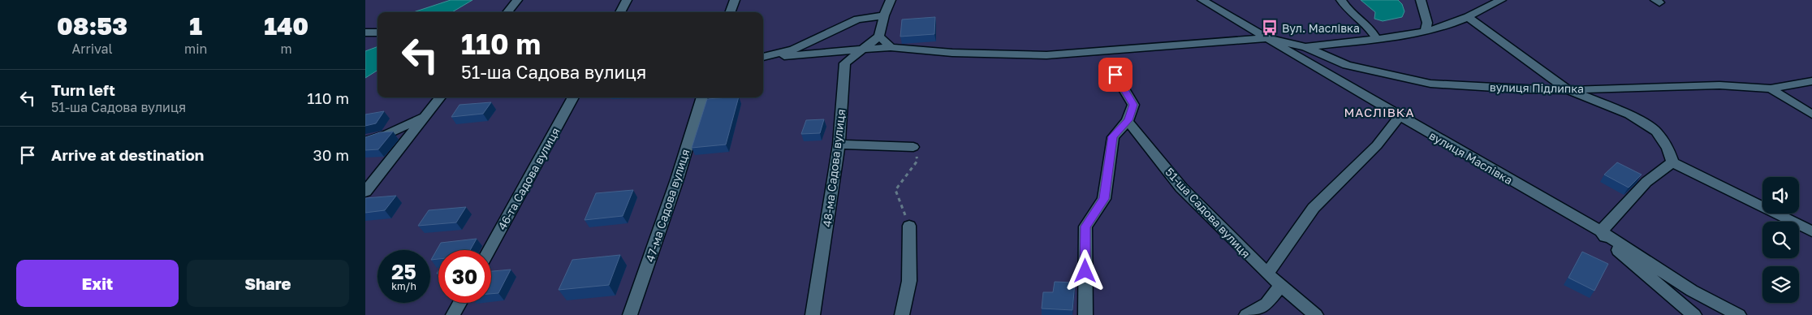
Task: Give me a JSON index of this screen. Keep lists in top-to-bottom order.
{
  "streets": {
    "street": [
      "вулиця Підлипка",
      "вулиця Маслівка",
      "48-ма Садова вулиця",
      "46-та Садова вулиця",
      "47-ма Садова вулиця",
      "51-ша Садова вулиця"
    ]
  },
  "crossings": [
    ["вулиця Підлипка", "вулиця Маслівка"]
  ],
  "districts": ["МАСЛІВКА"],
  "places": {
    "bus stop": ["Вул. Маслівка"]
  },
  "page": {
    "eta": [
      "08:53",
      "Arrival",
      "1",
      "min",
      "140",
      "m"
    ],
    "turn": ["110 m", "51-ша Садова вулиця"],
    "list": [
      {
        "name": "Turn left",
        "note": "51-ша Садова вулиця",
        "value": "110 m"
      },
      {
        "name": "Arrive at destination",
        "value": "30 m"
      }
    ],
    "speed": "25 km/h",
    "limit": "30",
    "buttons": ["Exit", "Share"]
  }
}
